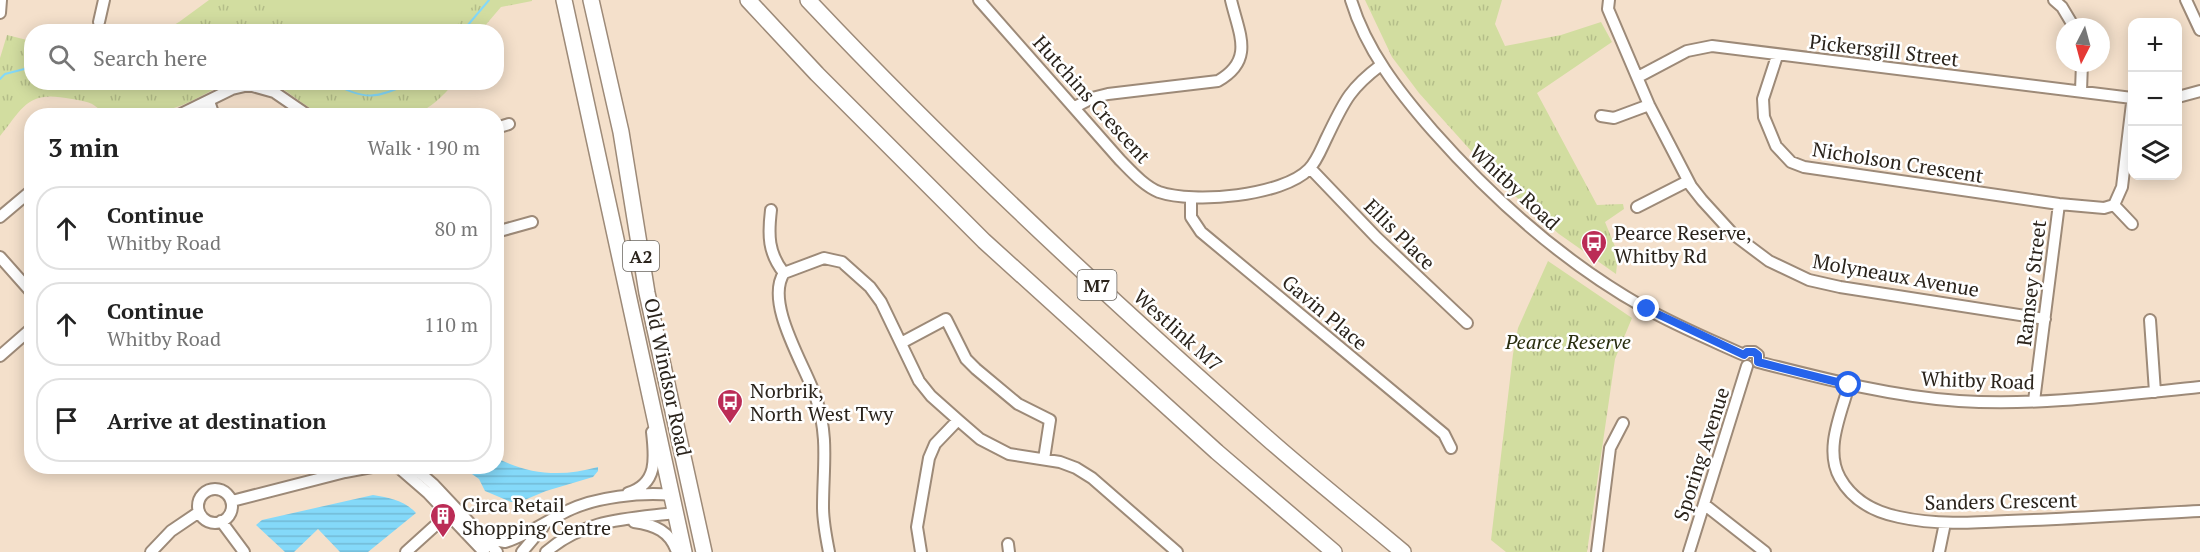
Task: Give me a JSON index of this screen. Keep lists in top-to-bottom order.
{
  "streets": {
    "highway": [
      "A2",
      "M7",
      "Westlink M7",
      "Old Windsor Road"
    ],
    "street": [
      "Pickersgill Street",
      "Hutchins Crescent",
      "Nicholson Crescent",
      "Whitby Road",
      "Ellis Place",
      "Molyneaux Avenue",
      "Ramsey Street",
      "Gavin Place",
      "Sporing Avenue",
      "Sanders Crescent"
    ]
  },
  "crossings": [
    ["Pickersgill Street", "Nicholson Crescent"],
    ["Pickersgill Street", "Molyneaux Avenue"],
    ["Hutchins Crescent", "Ellis Place"],
    ["Hutchins Crescent", "Gavin Place"],
    ["Nicholson Crescent", "Ramsey Street"],
    ["Whitby Road", "Ramsey Street"],
    ["Whitby Road", "Sporing Avenue"],
    ["Whitby Road", "Sanders Crescent"],
    ["Molyneaux Avenue", "Ramsey Street"]
  ],
  "parks": ["Pearce Reserve"],
  "places": {
    "bus stop": ["Pearce Reserve, Whitby Rd", "Norbrik, North West Twy"],
    "building": ["Circa Retail Shopping Centre"]
  },
  "north": "bottom",
  "page": {
    "map_buttons": ["+", "−"],
    "search": "Search here",
    "heading": ["3 min", "Walk · 190 m"],
    "list": [
      ["Continue", "Whitby Road", "80 m"],
      ["Continue", "Whitby Road", "110 m"],
      "Arrive at destination"
    ]
  }
}
